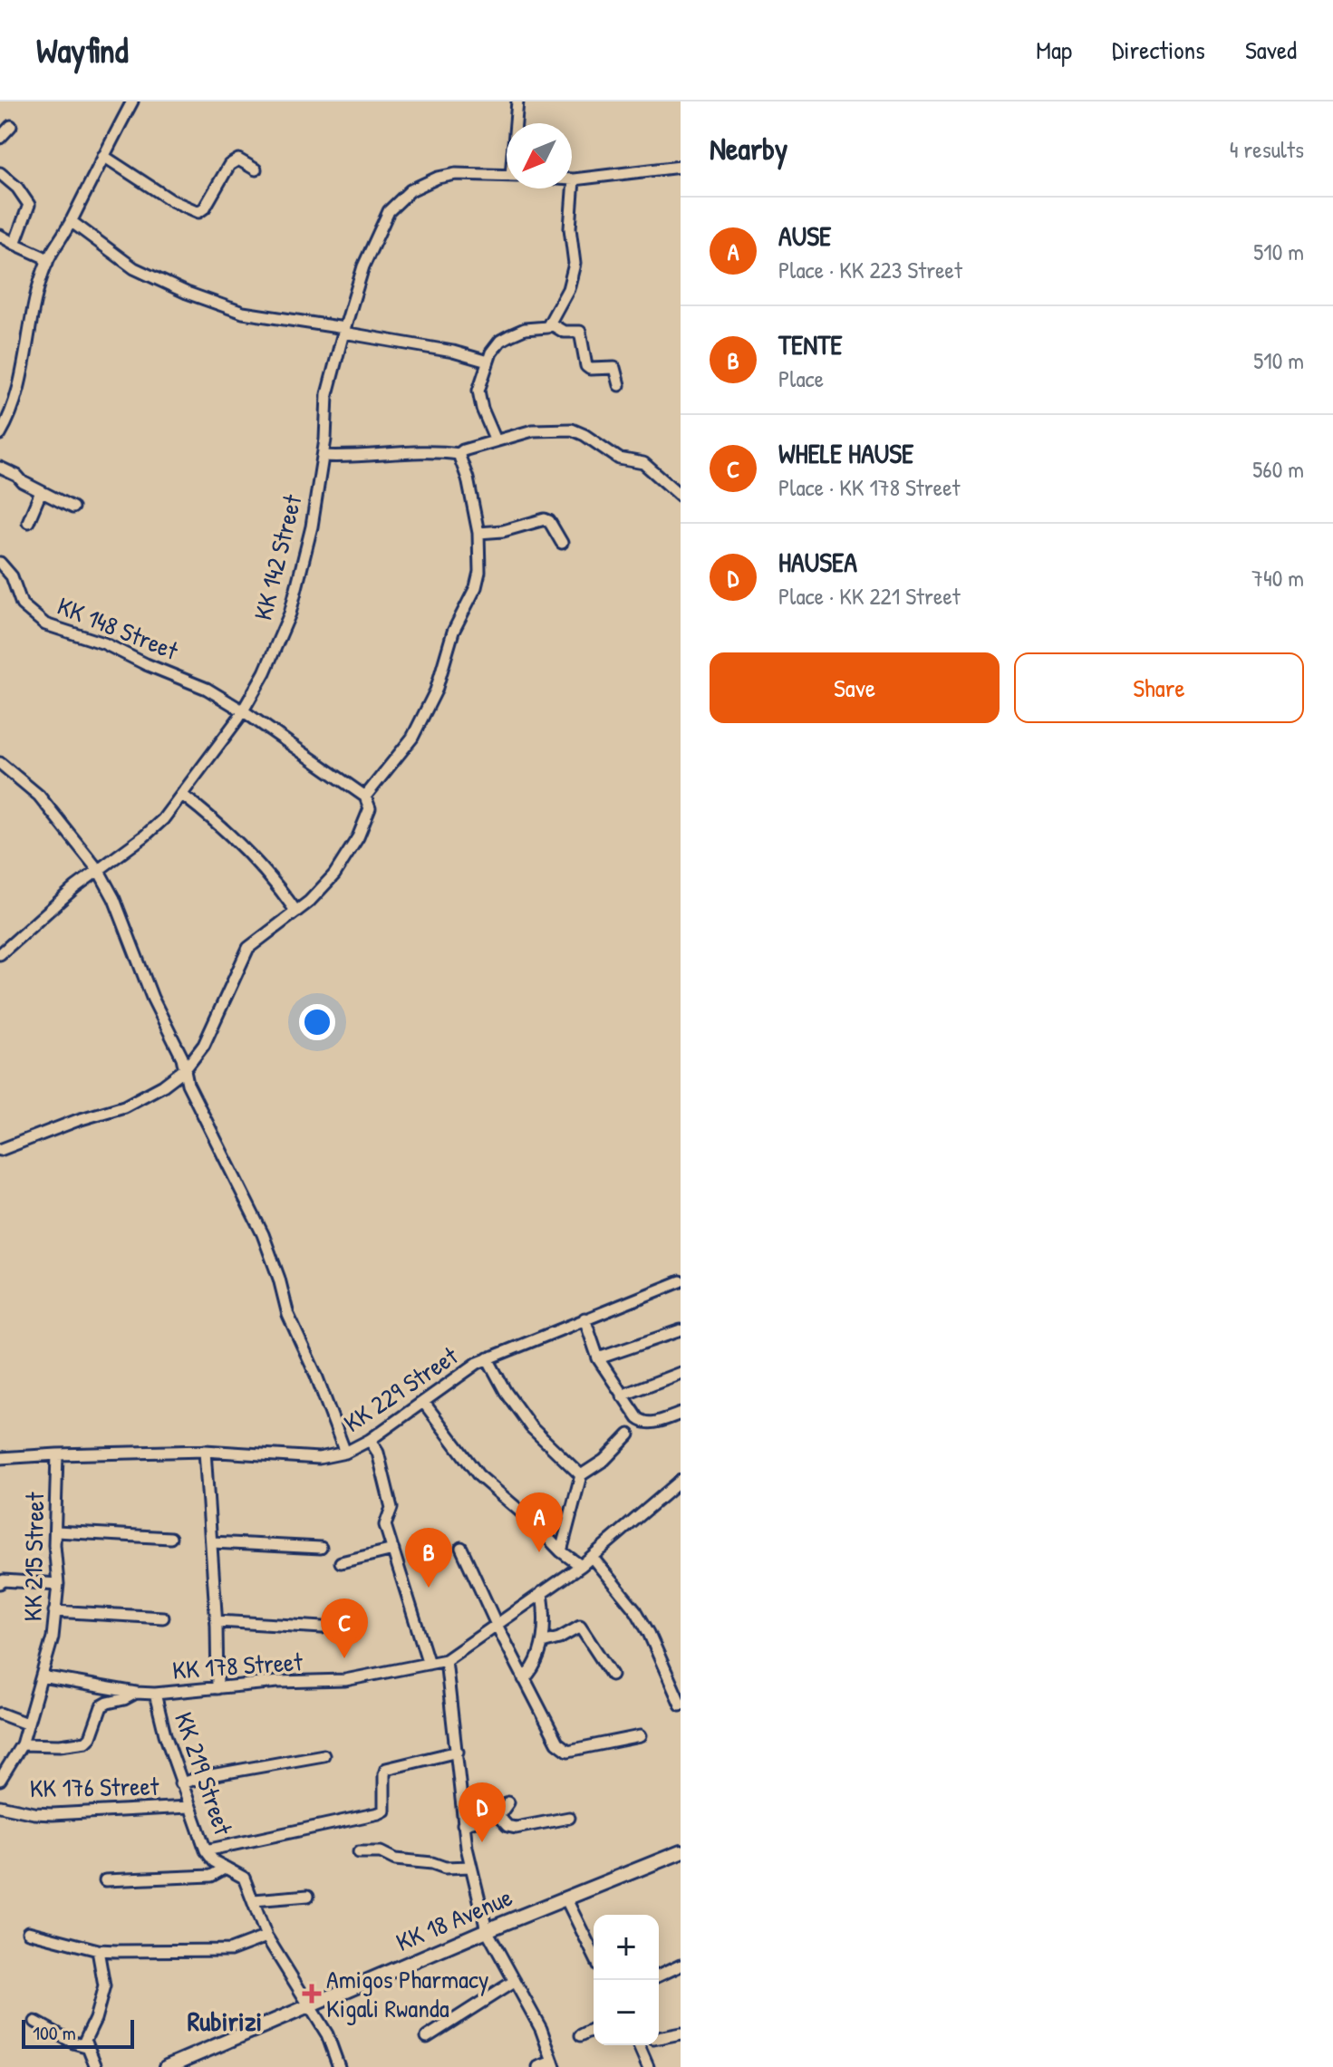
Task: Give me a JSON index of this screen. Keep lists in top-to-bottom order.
{
  "streets": {
    "main road": ["KK 18 Avenue"],
    "street": [
      "KK 142 Street",
      "KK 148 Street",
      "KK 229 Street",
      "KK 215 Street",
      "KK 178 Street",
      "KK 219 Street",
      "KK 176 Street"
    ]
  },
  "crossings": [
    ["KK 142 Street", "KK 148 Street"],
    ["KK 229 Street", "KK 215 Street"],
    ["KK 215 Street", "KK 178 Street"],
    ["KK 178 Street", "KK 219 Street"],
    ["KK 219 Street", "KK 176 Street"],
    ["KK 219 Street", "KK 18 Avenue"]
  ],
  "districts": ["Rubirizi"],
  "places": {
    "health": ["Amigos Pharmacy Kigali Rwanda"]
  },
  "scale_bar": "100 m",
  "north": "bottom left",
  "page": {
    "header": "Wayfind",
    "nav": ["Map", "Directions", "Saved"],
    "heading": ["Nearby", "4 results"],
    "list": [
      {
        "mark": "A",
        "name": "AUSE",
        "note": "Place · KK 223 Street",
        "value": "510 m"
      },
      {
        "mark": "B",
        "name": "TENTE",
        "note": "Place",
        "value": "510 m"
      },
      {
        "mark": "C",
        "name": "WHELE HAUSE",
        "note": "Place · KK 178 Street",
        "value": "560 m"
      },
      {
        "mark": "D",
        "name": "HAUSEA",
        "note": "Place · KK 221 Street",
        "value": "740 m"
      }
    ],
    "buttons": ["Save", "Share"],
    "pins": [
      "A",
      "B",
      "C",
      "D"
    ],
    "map_buttons": ["+", "−"],
    "scale": "100 m"
  }
}
